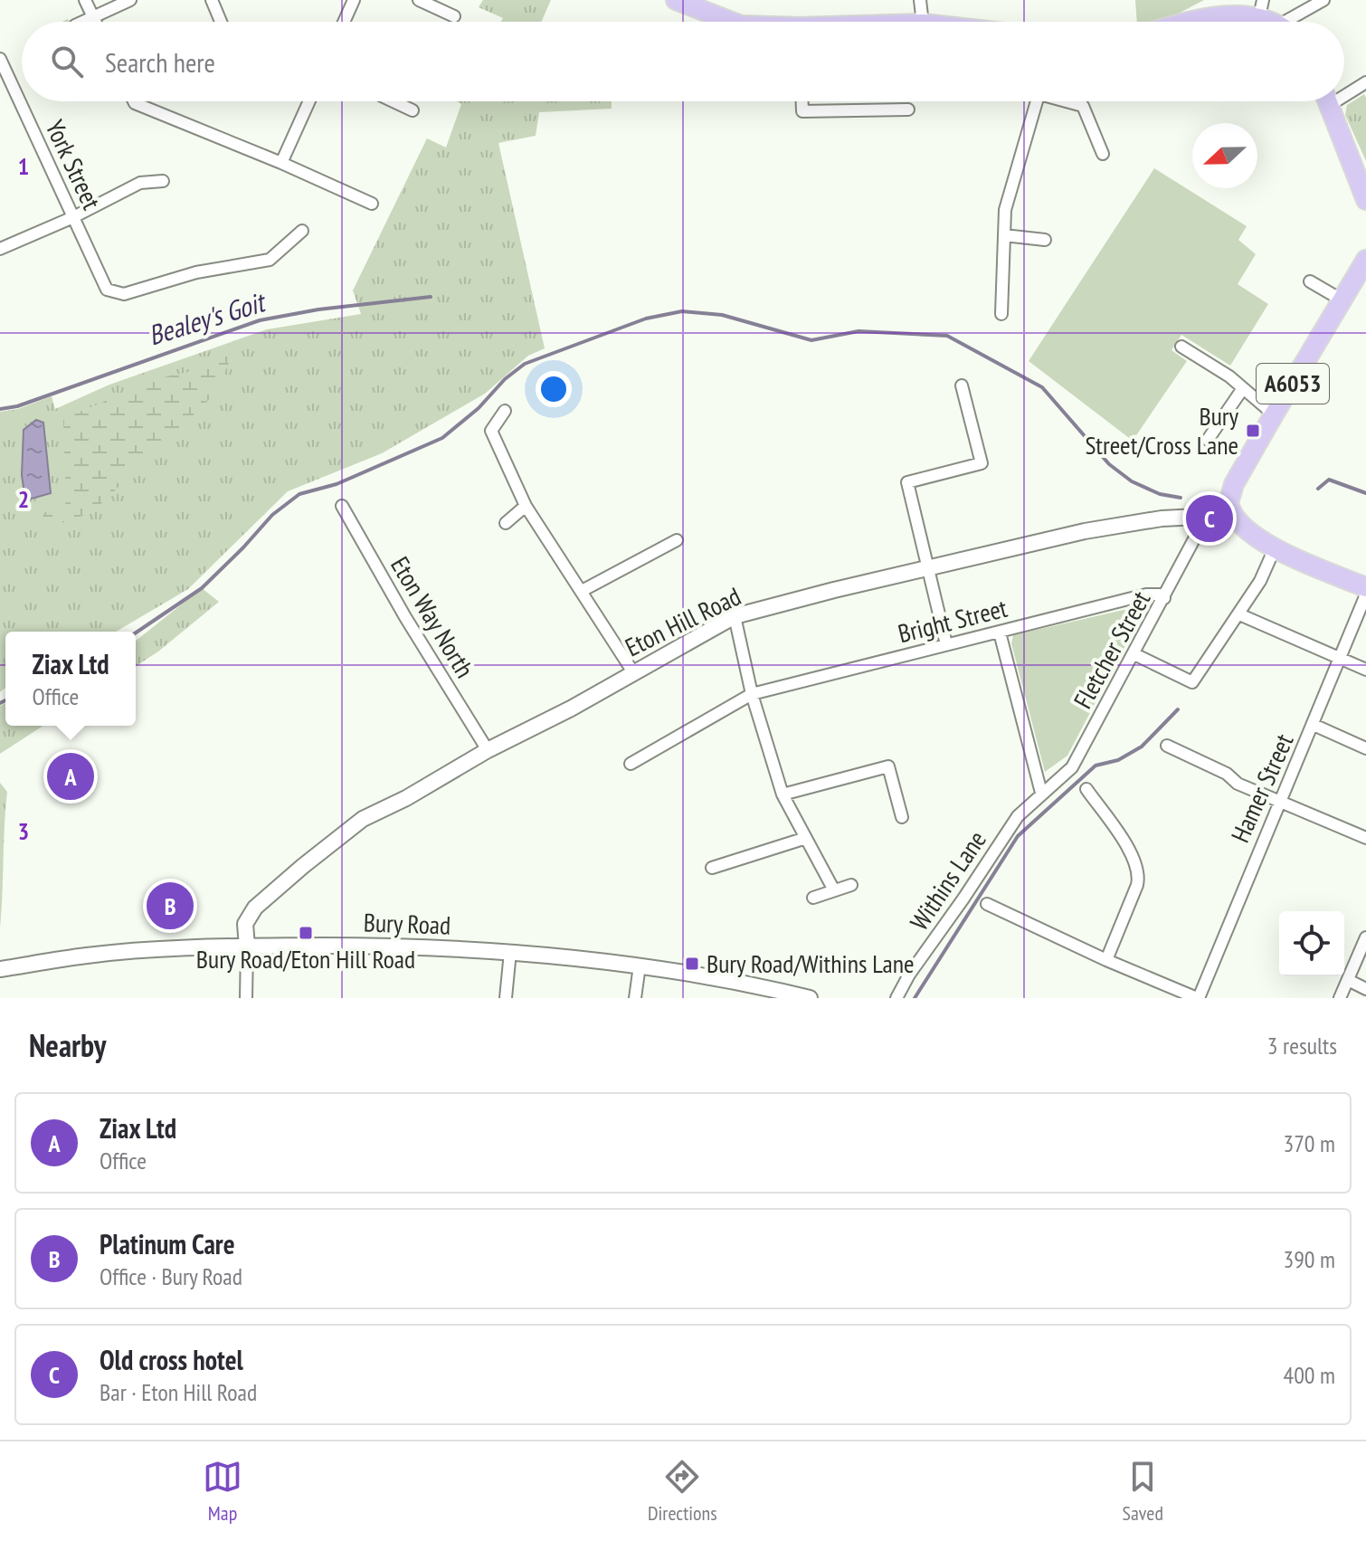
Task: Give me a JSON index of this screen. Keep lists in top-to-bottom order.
{
  "streets": {
    "main road": ["A6053"],
    "street": [
      "York Street",
      "Eton Way North",
      "Bright Street",
      "Eton Hill Road",
      "Fletcher Street",
      "Hamer Street",
      "Withins Lane",
      "Bury Road"
    ]
  },
  "crossings": [
    ["A6053", "Eton Hill Road"],
    ["Eton Way North", "Eton Hill Road"],
    ["Bright Street", "Fletcher Street"],
    ["Eton Hill Road", "Fletcher Street"],
    ["Eton Hill Road", "Bury Road"],
    ["Fletcher Street", "Withins Lane"]
  ],
  "water": ["Bealey's Goit"],
  "places": {
    "transit": ["Bury Street/Cross Lane", "Bury Road/Eton Hill Road", "Bury Road/Withins Lane"]
  },
  "north": "left",
  "page": {
    "search": "Search here",
    "pins": ["C", "A", "B"],
    "popup": ["Ziax Ltd", "Office"],
    "heading": ["Nearby", "3 results"],
    "list": [
      {
        "mark": "A",
        "name": "Ziax Ltd",
        "note": "Office",
        "value": "370 m"
      },
      {
        "mark": "B",
        "name": "Platinum Care",
        "note": "Office · Bury Road",
        "value": "390 m"
      },
      {
        "mark": "C",
        "name": "Old cross hotel",
        "note": "Bar · Eton Hill Road",
        "value": "400 m"
      }
    ],
    "nav": ["Map", "Directions", "Saved"]
  },
  "grid": {
    "rows": ["1", "2", "3"]
  }
}
